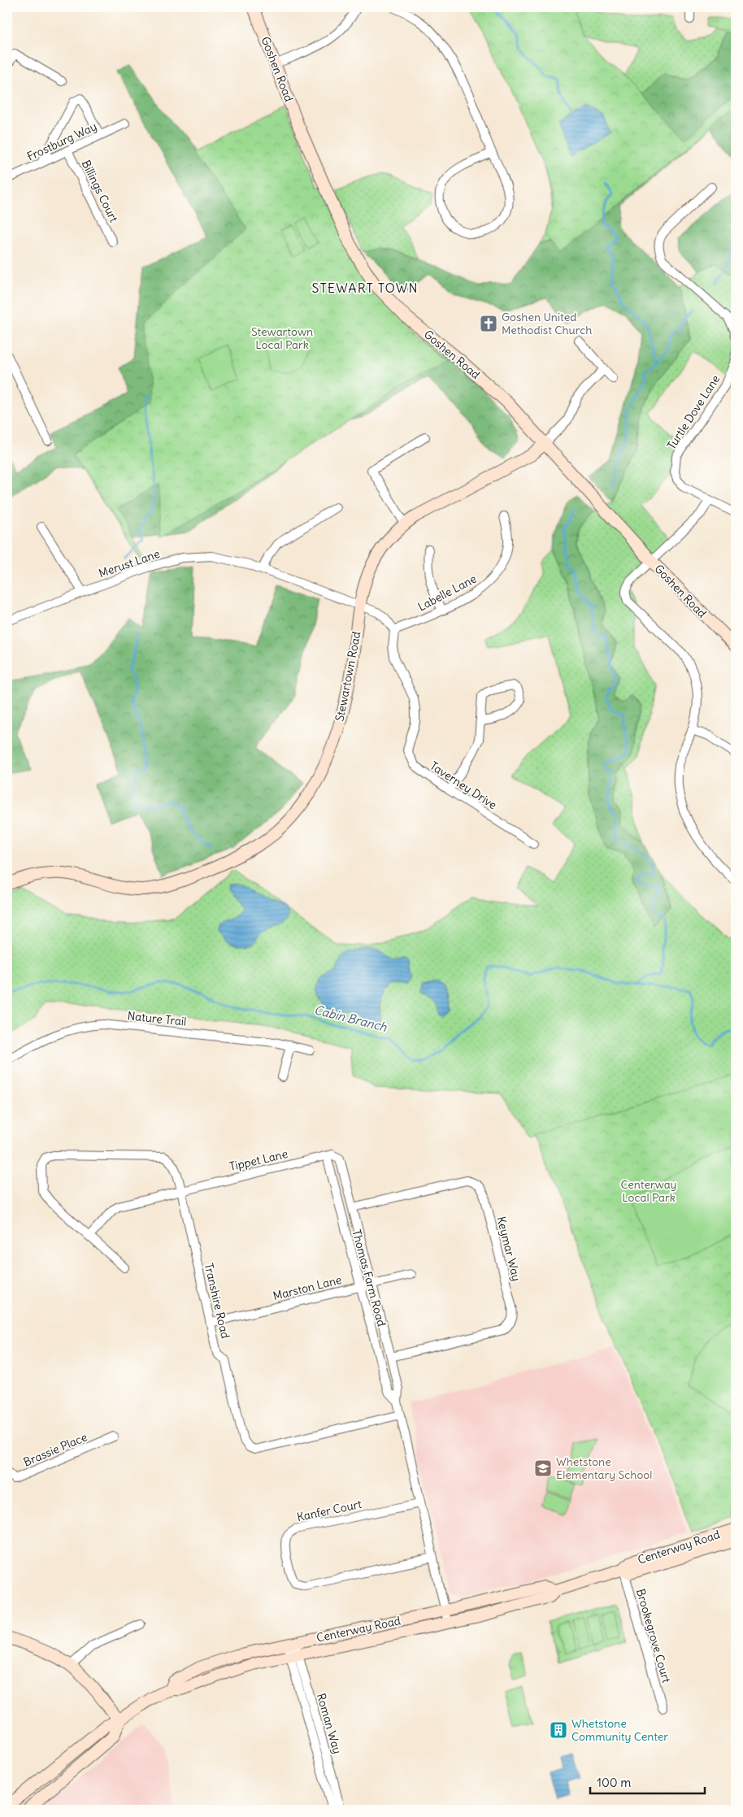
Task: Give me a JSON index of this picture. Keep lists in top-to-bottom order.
{
  "streets": {
    "street": [
      "Goshen Road",
      "Frostburg Way",
      "Billings Court",
      "Turtle Dove Lane",
      "Merust Lane",
      "Labelle Lane",
      "Stewartown Road",
      "Taverney Drive",
      "Nature Trail",
      "Tippet Lane",
      "Keymar Way",
      "Thomas Farm Road",
      "Marston Lane",
      "Transhire Road",
      "Brassie Place",
      "Kanfer Court",
      "Centerway Road",
      "Brookegrove Court",
      "Roman Way"
    ]
  },
  "crossings": [
    ["Goshen Road", "Stewartown Road"],
    ["Frostburg Way", "Billings Court"],
    ["Merust Lane", "Stewartown Road"],
    ["Labelle Lane", "Taverney Drive"],
    ["Tippet Lane", "Thomas Farm Road"],
    ["Tippet Lane", "Transhire Road"],
    ["Keymar Way", "Thomas Farm Road"],
    ["Thomas Farm Road", "Marston Lane"],
    ["Thomas Farm Road", "Transhire Road"],
    ["Thomas Farm Road", "Kanfer Court"],
    ["Thomas Farm Road", "Centerway Road"],
    ["Marston Lane", "Transhire Road"],
    ["Centerway Road", "Brookegrove Court"],
    ["Centerway Road", "Roman Way"]
  ],
  "districts": ["STEWART TOWN"],
  "water": ["Cabin Branch"],
  "parks": ["Stewartown Local Park", "Centerway Local Park"],
  "places": {
    "church": ["Goshen United Methodist Church"],
    "school or university": ["Whetstone Elementary School"],
    "building": ["Whetstone Community Center"]
  },
  "scale_bar": "100 m"
}
